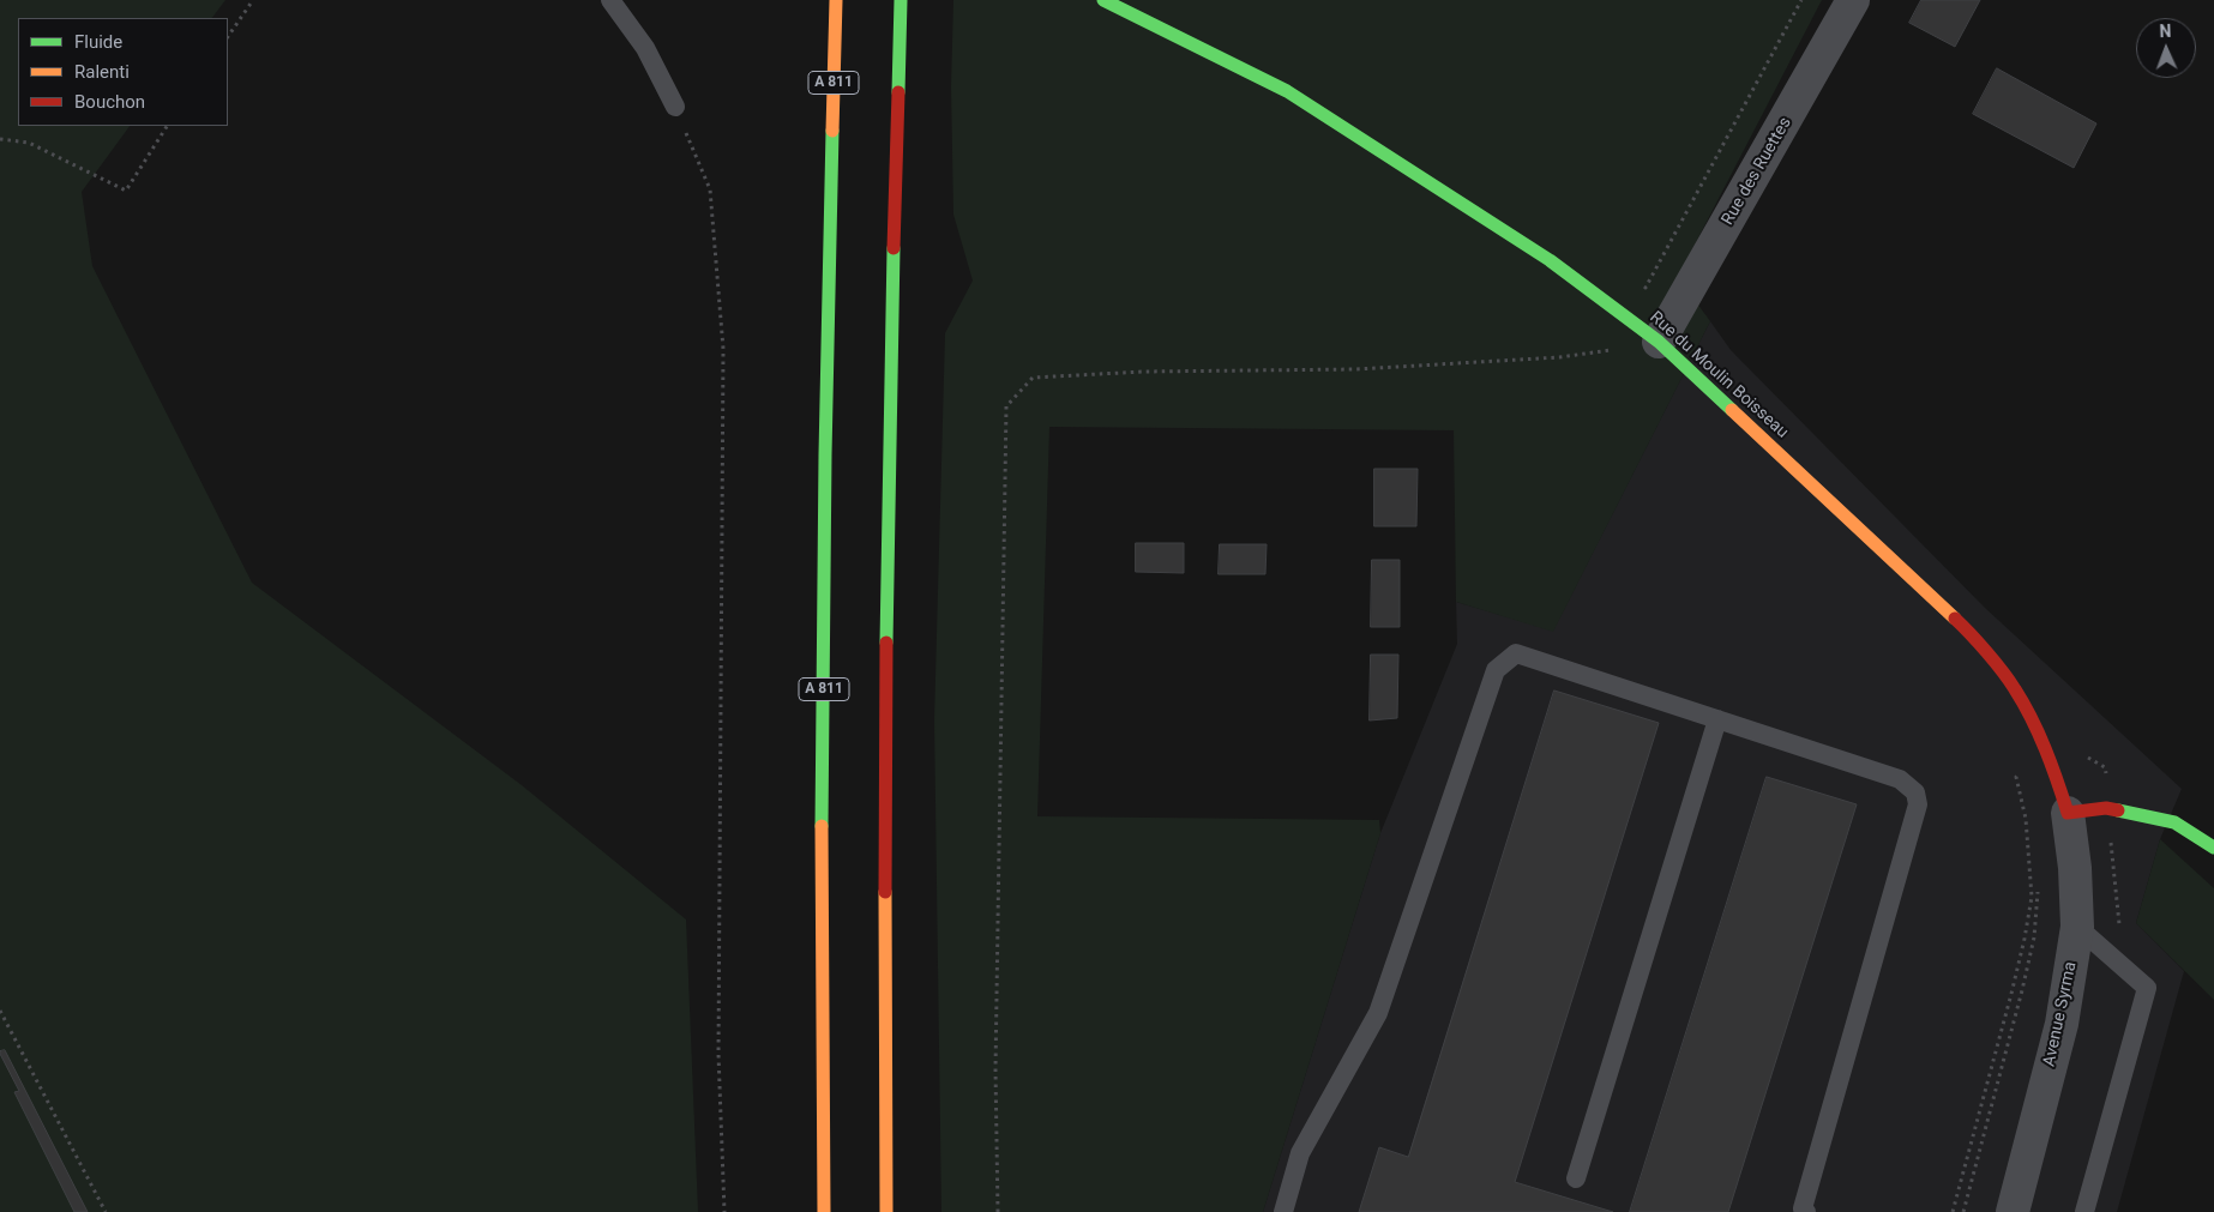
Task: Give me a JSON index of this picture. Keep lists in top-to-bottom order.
{
  "streets": {
    "main road": ["A 811", "Rue du Moulin Boisseau"],
    "street": ["Rue des Ruettes", "Avenue Syrma"]
  },
  "crossings": [
    ["Rue des Ruettes", "Rue du Moulin Boisseau"],
    ["Rue du Moulin Boisseau", "Avenue Syrma"]
  ],
  "legend": ["Fluide", "Ralenti", "Bouchon"],
  "north": "top"
}
